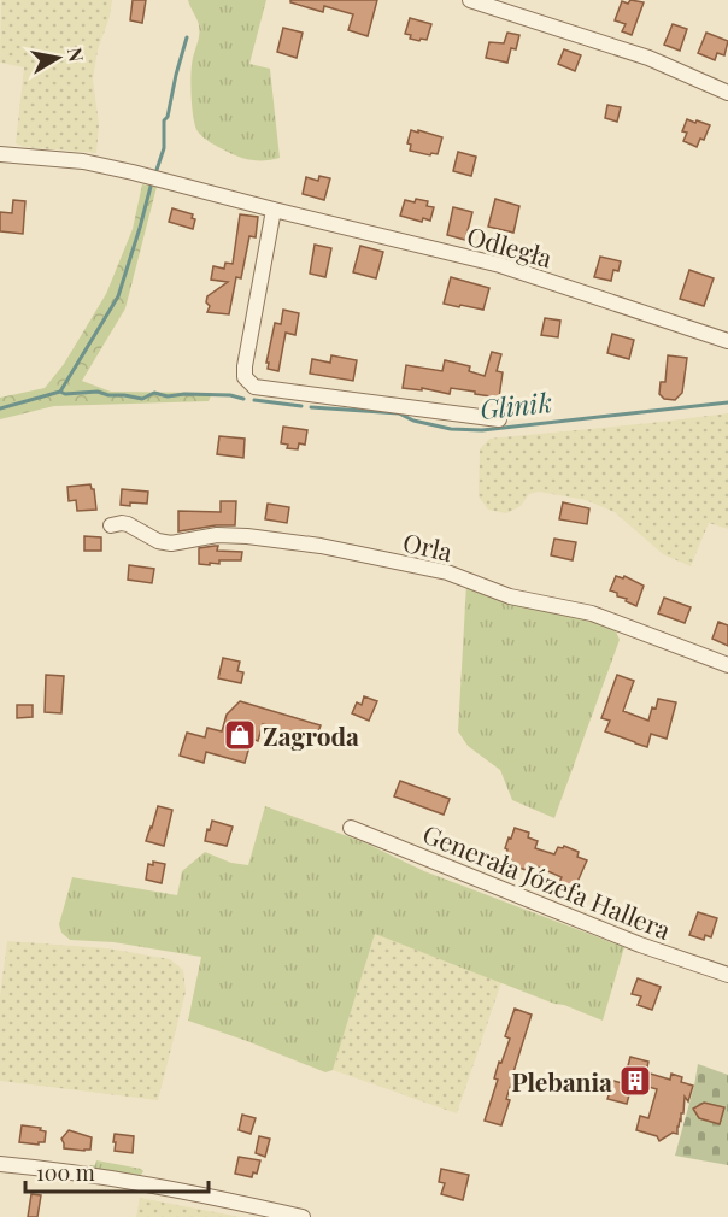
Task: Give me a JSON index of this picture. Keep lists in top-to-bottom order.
{
  "streets": {
    "street": ["Odległa", "Orla", "Generała Józefa Hallera"]
  },
  "water": ["Glinik"],
  "places": {
    "shop": ["Zagroda"],
    "building": ["Plebania"]
  },
  "scale_bar": "100 m",
  "north": "right"
}
